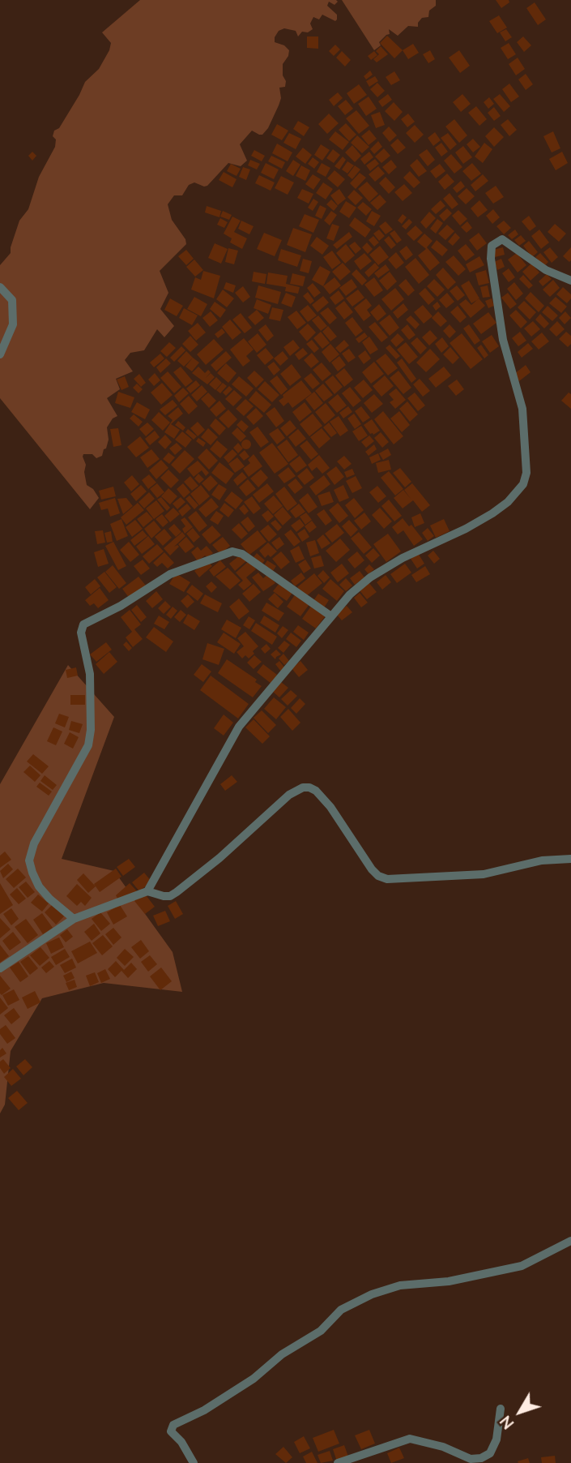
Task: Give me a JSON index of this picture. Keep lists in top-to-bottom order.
{
  "north": "bottom left"
}
